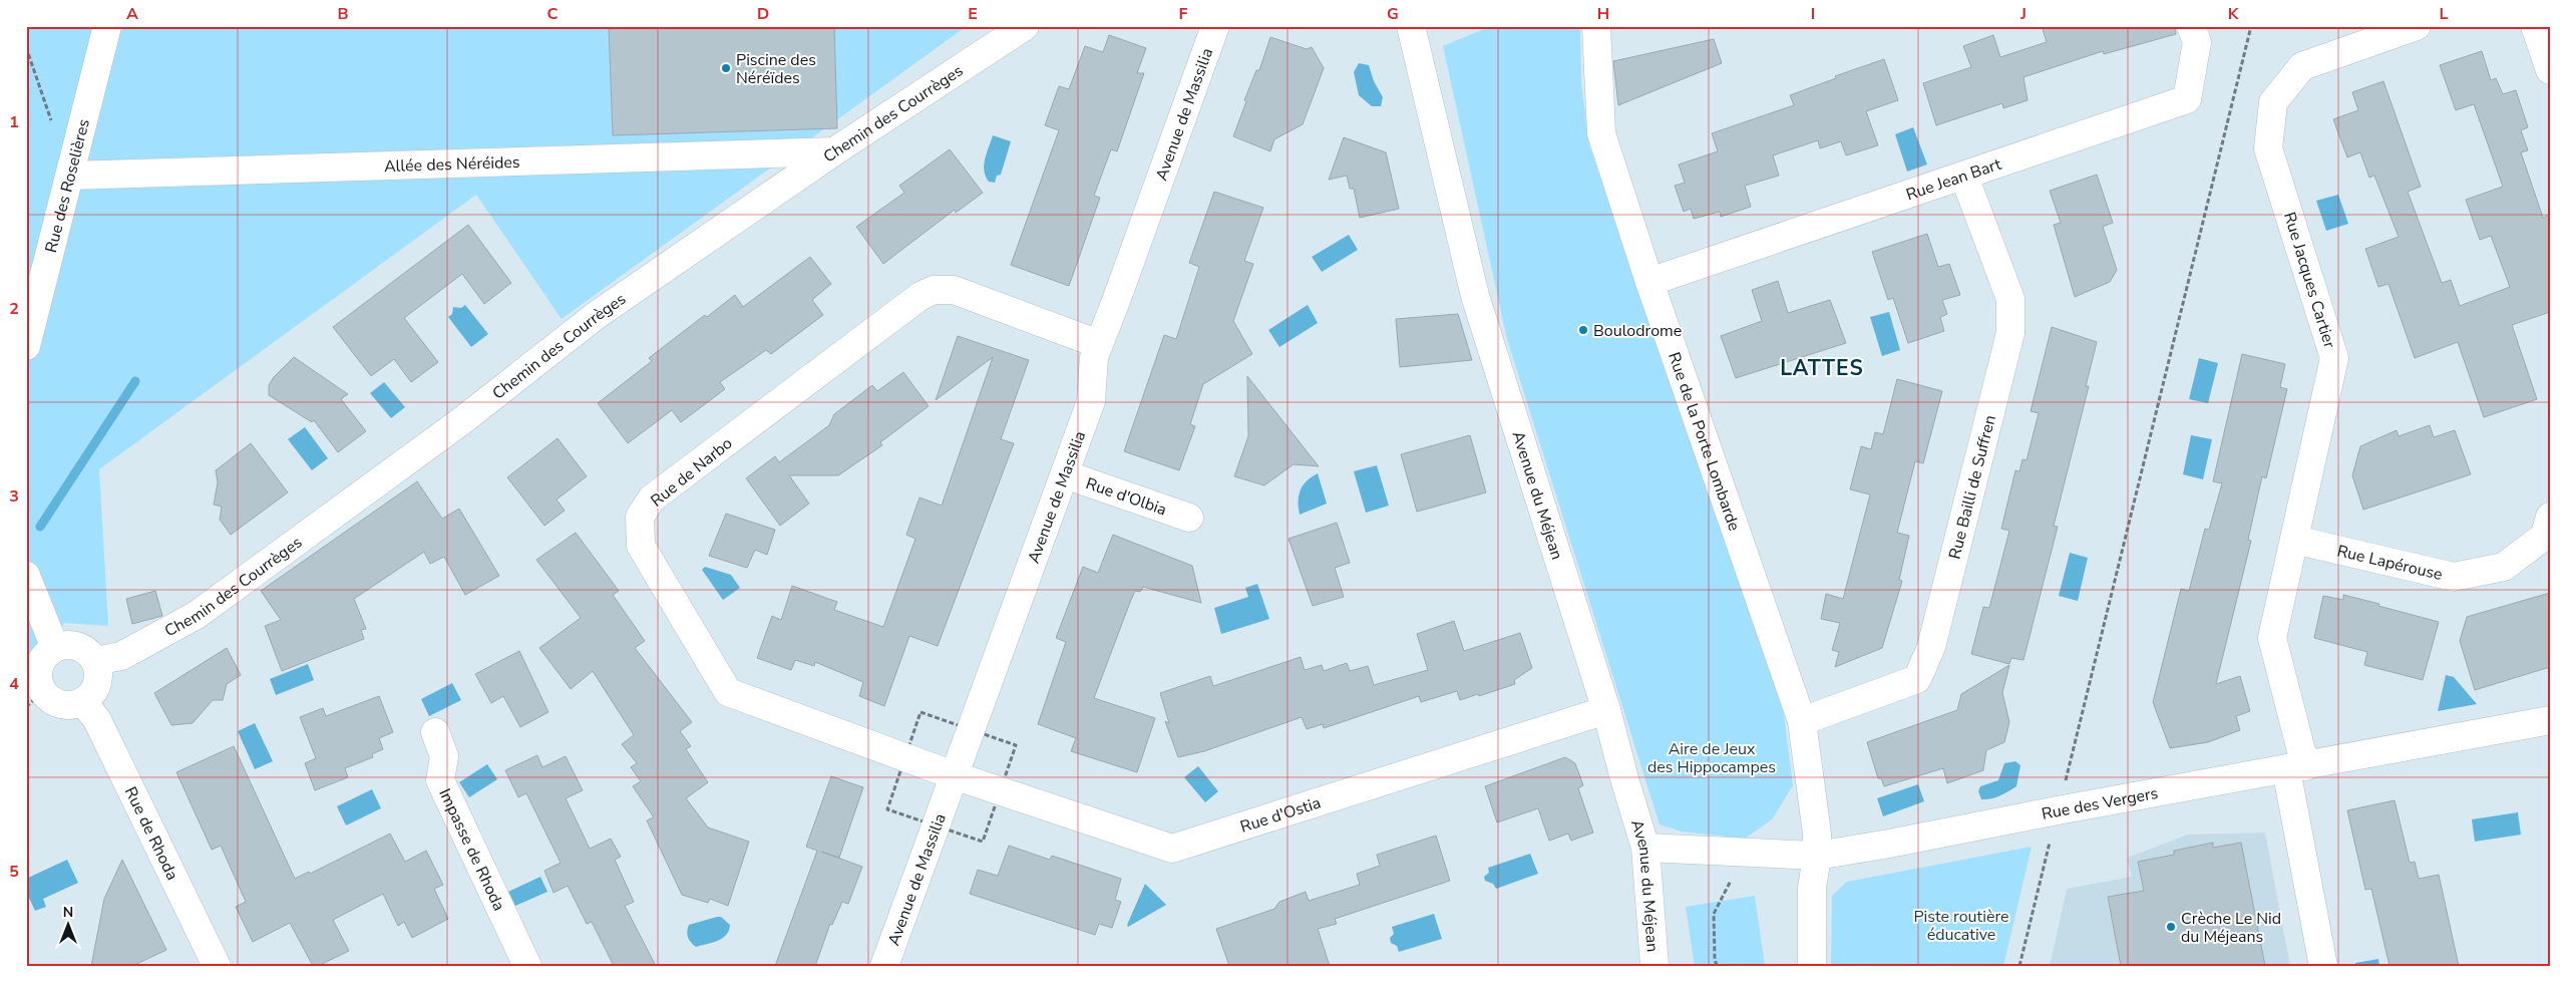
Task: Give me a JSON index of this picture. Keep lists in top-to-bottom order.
{
  "streets": {
    "street": [
      "Chemin des Courrèges",
      "Avenue de Massilia",
      "Allée des Néréides",
      "Rue Jean Bart",
      "Rue des Roselières",
      "Rue Jacques Cartier",
      "Rue de la Porte Lombarde",
      "Rue de Narbo",
      "Rue Bailli de Suffren",
      "Rue d'Olbia",
      "Avenue du Méjean",
      "Rue Lapérouse",
      "Rue des Vergers",
      "Rue d'Ostia",
      "Rue de Rhoda",
      "Impasse de Rhoda"
    ]
  },
  "crossings": [
    ["Chemin des Courrèges", "Allée des Néréides"],
    ["Chemin des Courrèges", "Rue de Rhoda"],
    ["Avenue de Massilia", "Rue de Narbo"],
    ["Avenue de Massilia", "Rue d'Olbia"],
    ["Avenue de Massilia", "Rue d'Ostia"],
    ["Allée des Néréides", "Rue des Roselières"],
    ["Rue Jean Bart", "Rue de la Porte Lombarde"],
    ["Rue Jean Bart", "Rue Bailli de Suffren"],
    ["Rue Jacques Cartier", "Rue Lapérouse"],
    ["Rue Jacques Cartier", "Rue des Vergers"],
    ["Rue de la Porte Lombarde", "Rue Bailli de Suffren"],
    ["Rue de la Porte Lombarde", "Rue des Vergers"],
    ["Rue de Narbo", "Rue d'Ostia"],
    ["Avenue du Méjean", "Rue des Vergers"],
    ["Avenue du Méjean", "Rue d'Ostia"]
  ],
  "districts": ["LATTES"],
  "parks": ["Aire de Jeux des Hippocampes", "Piste routière éducative"],
  "places": ["Piscine des Néréïdes", "Boulodrome", "Crèche Le Nid du Méjeans"],
  "north": "top",
  "grid": {
    "columns": [
      "A",
      "B",
      "C",
      "D",
      "E",
      "F",
      "G",
      "H",
      "I",
      "J",
      "K",
      "L"
    ],
    "rows": [
      "1",
      "2",
      "3",
      "4",
      "5"
    ]
  }
}
